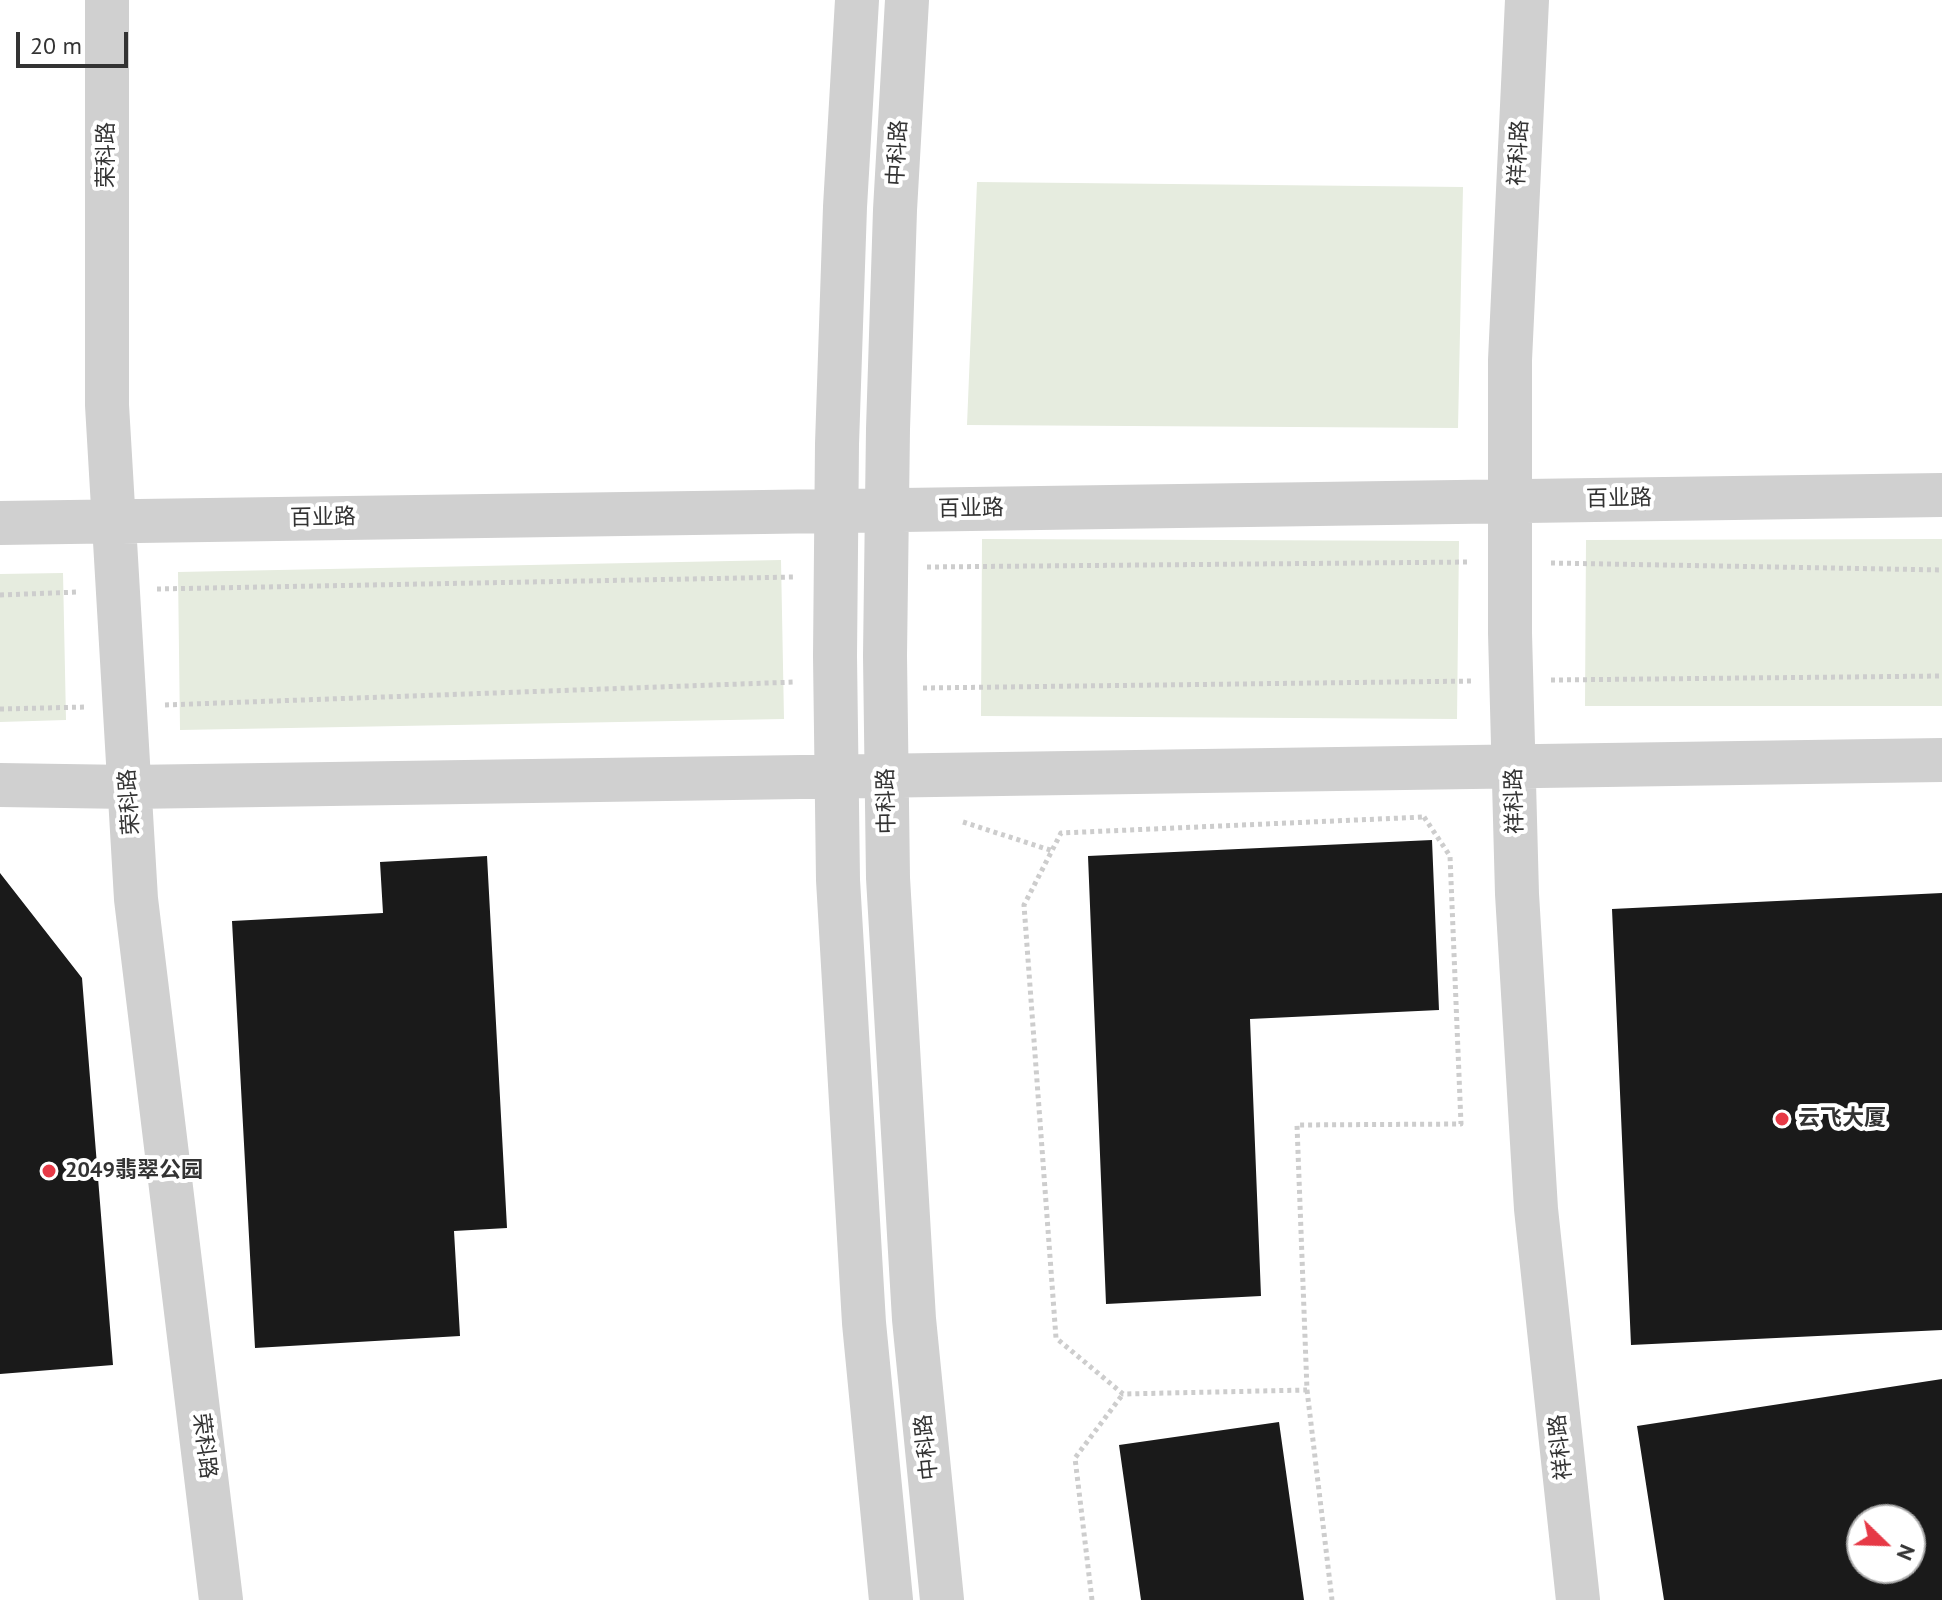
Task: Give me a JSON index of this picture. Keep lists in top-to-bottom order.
{
  "streets": {
    "street": [
      "中科路",
      "祥科路",
      "荣科路",
      "百业路"
    ]
  },
  "crossings": [
    ["中科路", "百业路"],
    ["祥科路", "百业路"],
    ["荣科路", "百业路"]
  ],
  "places": ["云飞大厦", "2049翡翠公园"],
  "scale_bar": "20 m",
  "north": "bottom right"
}
